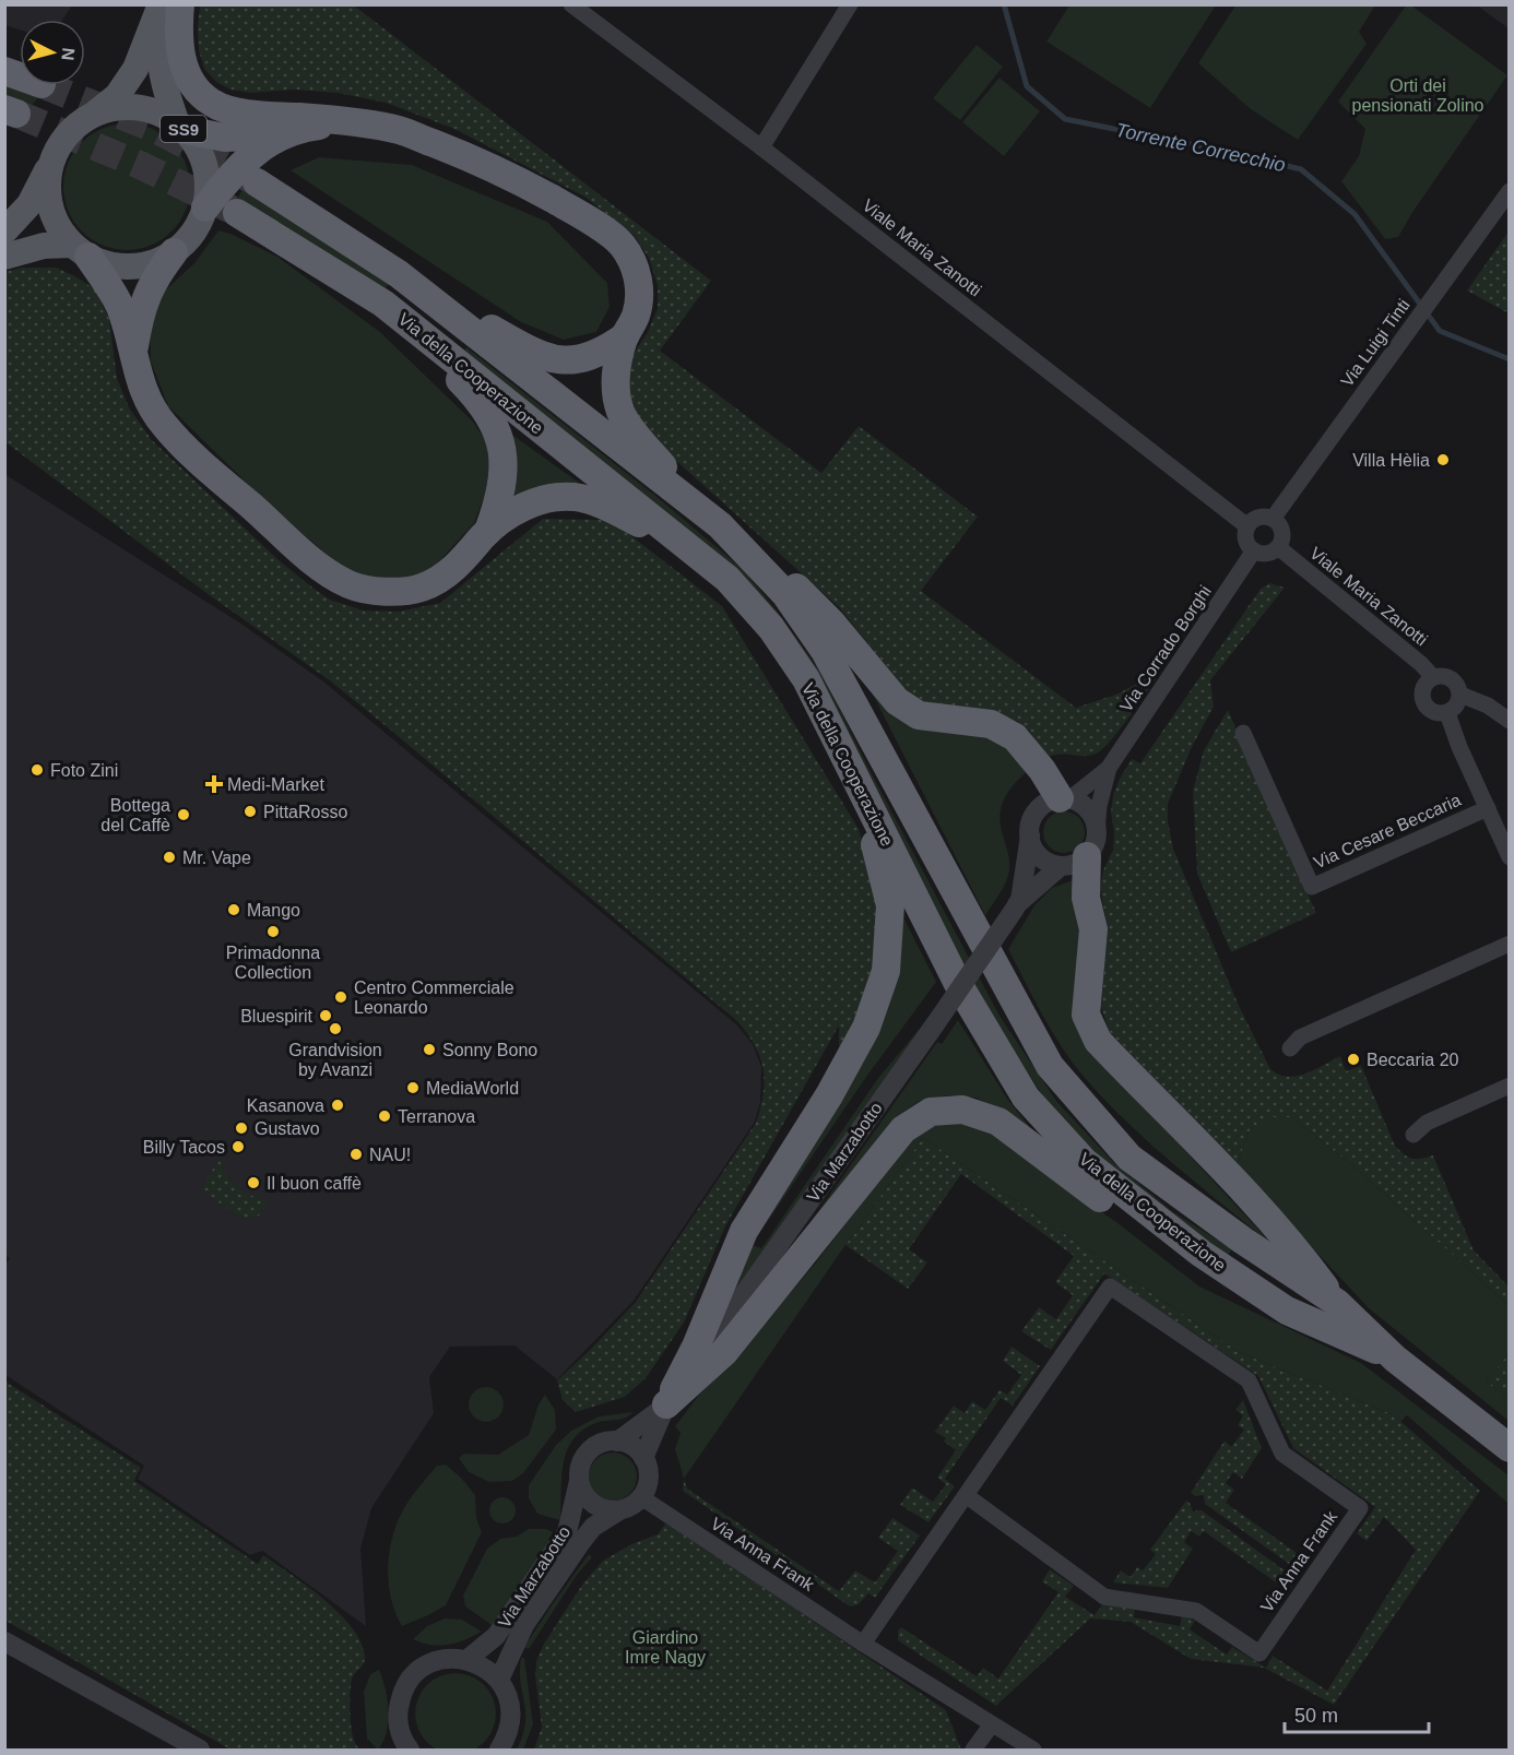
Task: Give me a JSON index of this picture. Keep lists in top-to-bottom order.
{
  "streets": {
    "highway": ["Via della Cooperazione"],
    "main road": ["SS9"],
    "street": [
      "Viale Maria Zanotti",
      "Via Luigi Tinti",
      "Via Corrado Borghi",
      "Via Cesare Beccaria",
      "Via Marzabotto",
      "Via Anna Frank"
    ]
  },
  "crossings": [
    ["Viale Maria Zanotti", "Via Luigi Tinti"],
    ["Viale Maria Zanotti", "Via Corrado Borghi"],
    ["Viale Maria Zanotti", "Via Cesare Beccaria"],
    ["Via Luigi Tinti", "Via Corrado Borghi"],
    ["Via Corrado Borghi", "Via Marzabotto"],
    ["Via Marzabotto", "Via Anna Frank"]
  ],
  "water": ["Torrente Correcchio"],
  "parks": ["Orti dei pensionati Zolino", "Giardino Imre Nagy"],
  "places": {
    "other": [
      "Villa Hèlia",
      "Foto Zini",
      "PittaRosso",
      "Bottega del Caffè",
      "Mr. Vape",
      "Mango",
      "Primadonna Collection",
      "Centro Commerciale Leonardo",
      "Bluespirit",
      "Grandvision by Avanzi",
      "Sonny Bono",
      "Beccaria 20",
      "MediaWorld",
      "Kasanova",
      "Terranova",
      "Gustavo",
      "Billy Tacos",
      "NAU!",
      "Il buon caffè"
    ],
    "health": ["Medi-Market"]
  },
  "scale_bar": "50 m",
  "north": "right"
}
